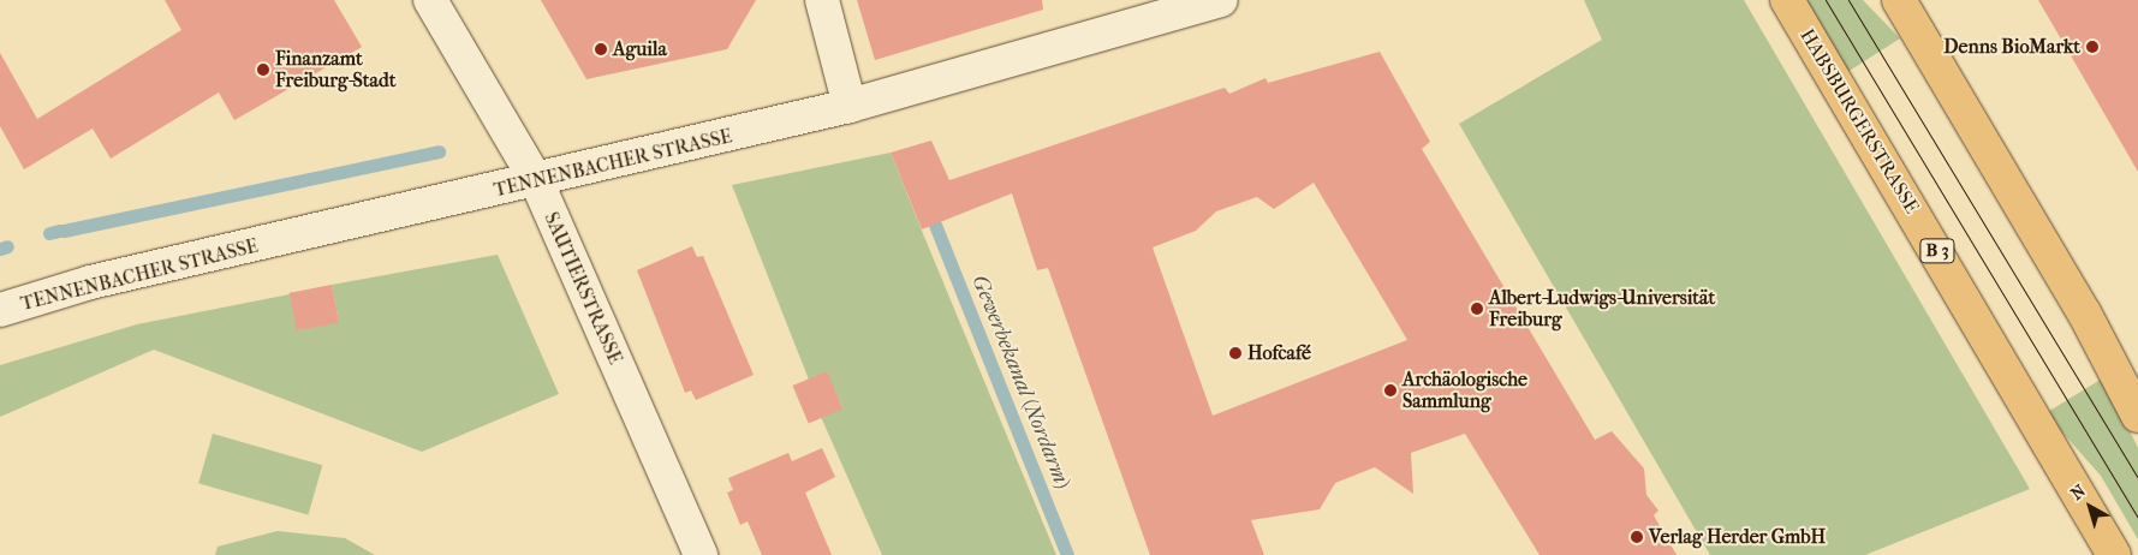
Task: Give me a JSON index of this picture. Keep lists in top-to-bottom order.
{
  "streets": {
    "main road": ["HABSBURGERSTRASSE", "B 3"],
    "street": ["TENNENBACHER STRASSE", "SAUTIERSTRASSE"]
  },
  "crossings": [
    ["TENNENBACHER STRASSE", "SAUTIERSTRASSE"]
  ],
  "water": ["Gewerbekanal (Nordarm)"],
  "places": [
    "Denns BioMarkt",
    "Aguila",
    "Finanzamt Freiburg-Stadt",
    "Albert-Ludwigs-Universität Freiburg",
    "Hofcafé",
    "Archäologische Sammlung",
    "Verlag Herder GmbH"
  ],
  "north": "top left"
}
